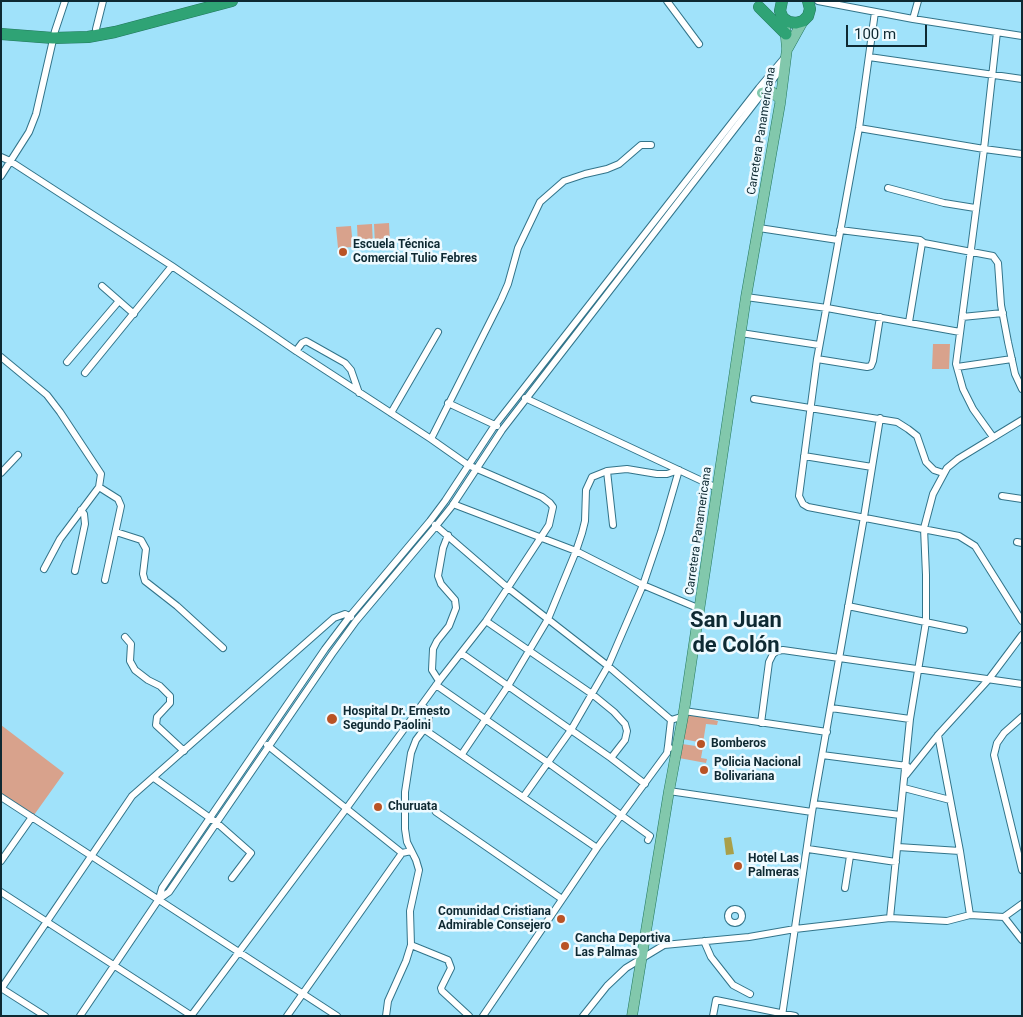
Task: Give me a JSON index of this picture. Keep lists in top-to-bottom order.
{
  "streets": {
    "main road": ["Carretera Panamericana"]
  },
  "districts": ["San Juan de Colón"],
  "places": [
    "Escuela Técnica Comercial Tulio Febres",
    "Hospital Dr. Ernesto Segundo Paolini",
    "Bomberos",
    "Policia Nacional Bolivariana",
    "Churuata",
    "Hotel Las Palmeras",
    "Comunidad Cristiana Admirable Consejero",
    "Cancha Deportiva Las Palmas"
  ],
  "scale_bar": "100 m"
}
